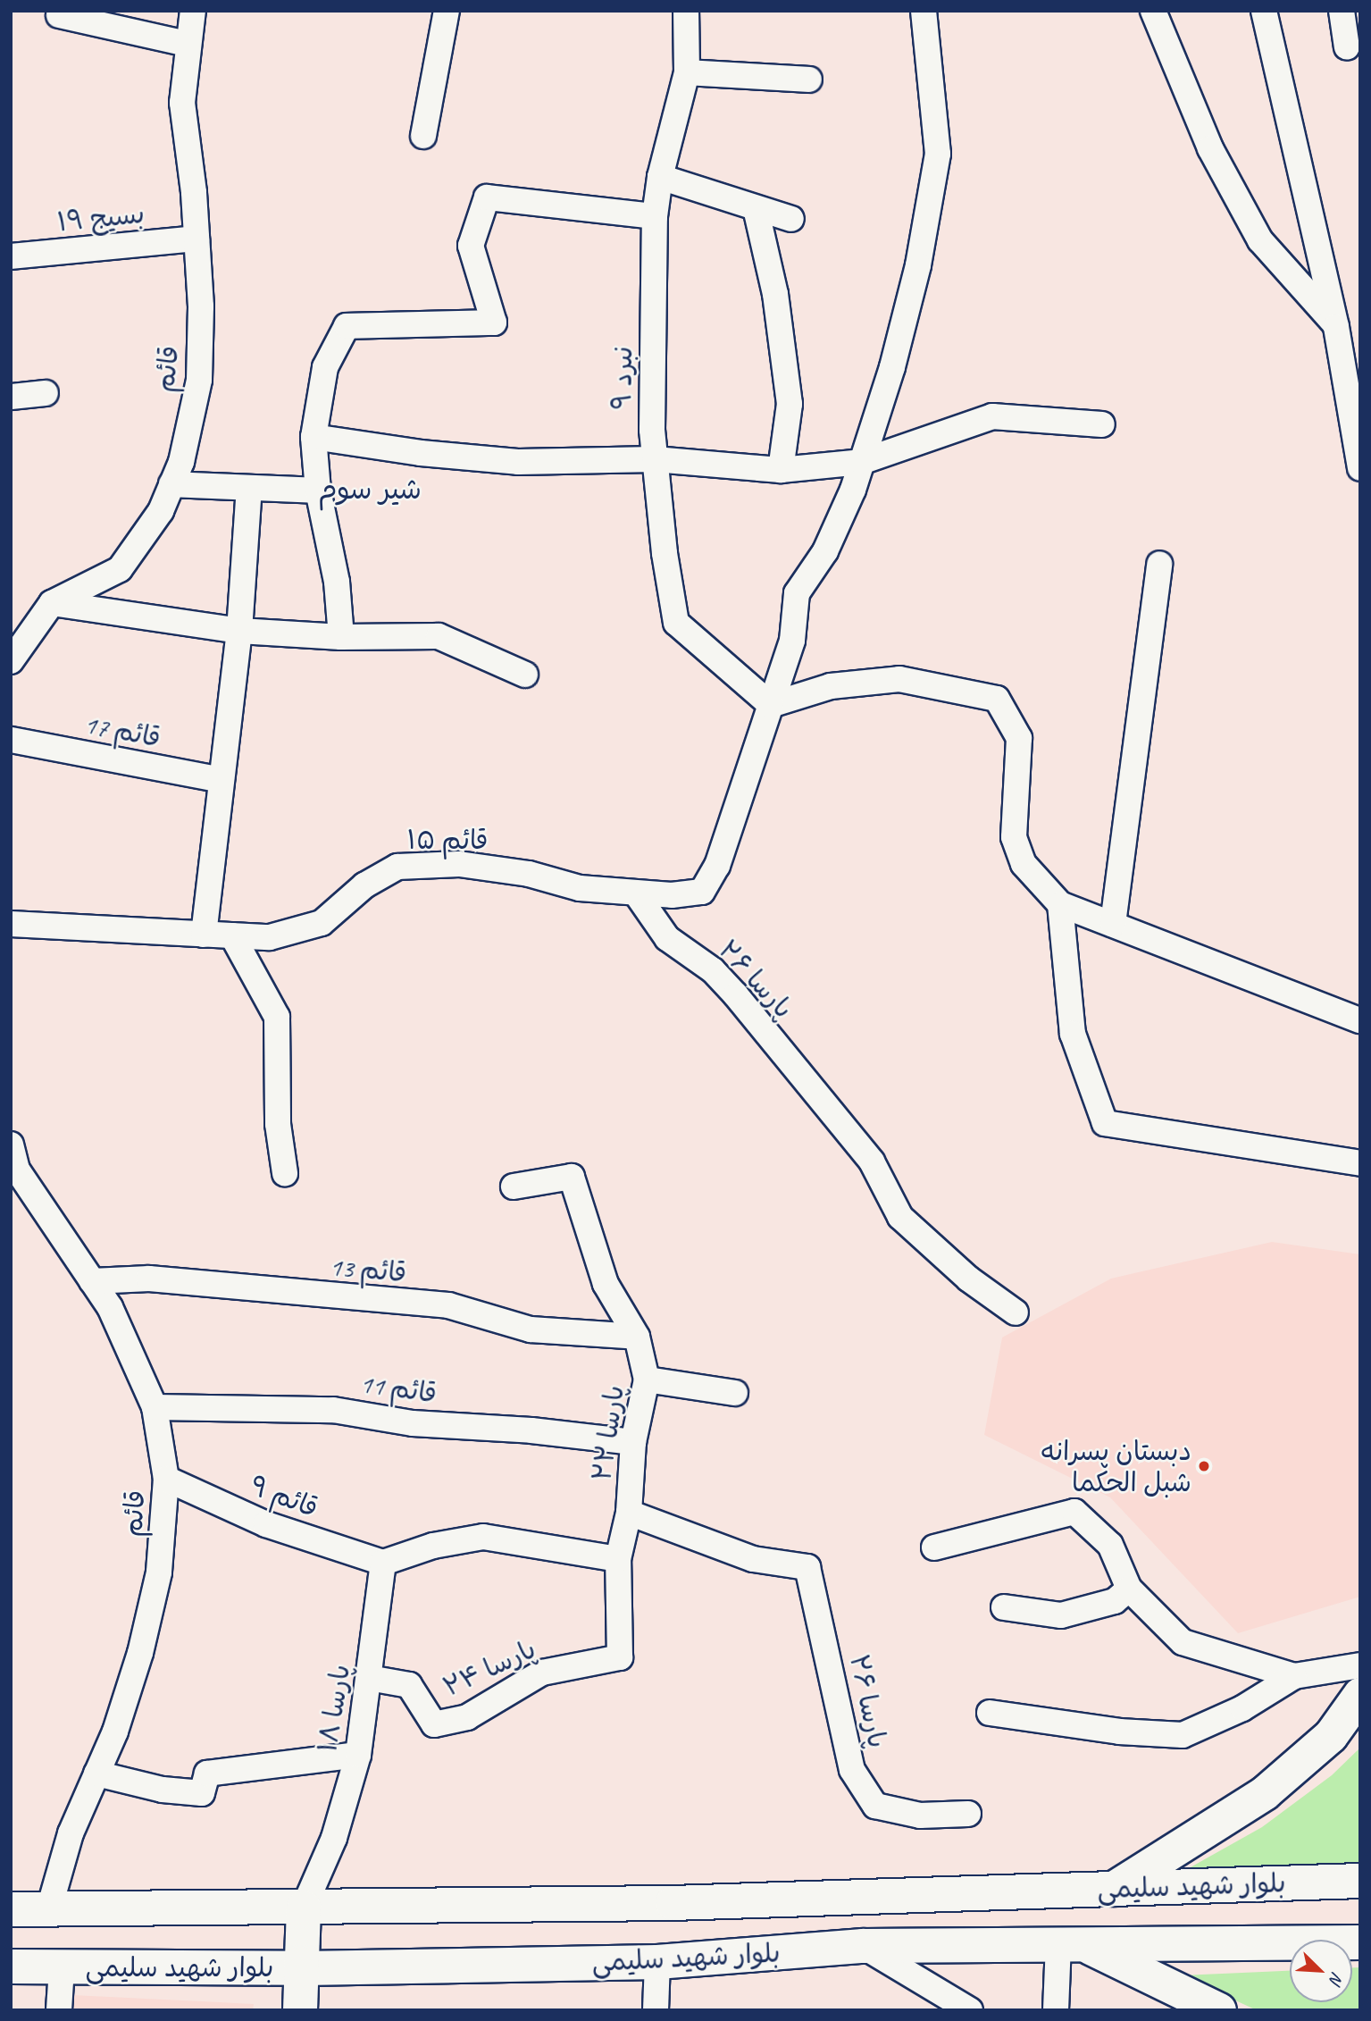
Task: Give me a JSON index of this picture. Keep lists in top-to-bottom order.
{
  "streets": {
    "main road": ["بلوار شهید سلیمی"],
    "street": [
      "بسیج ۱۹",
      "قائم",
      "نبرد ۹",
      "قائم 17",
      "قائم ۱۵",
      "پارسا ۲۶",
      "قائم 13",
      "قائم 11",
      "پارسا ۲۲",
      "قائم ۹",
      "پارسا ۲۴",
      "پارسا ۱۸"
    ]
  },
  "crossings": [
    ["بسیج ۱۹", "قائم"],
    ["قائم", "قائم 13"],
    ["قائم", "قائم 11"],
    ["قائم", "قائم ۹"],
    ["قائم", "بلوار شهید سلیمی"],
    ["نبرد ۹", "قائم ۱۵"],
    ["قائم ۱۵", "پارسا ۲۶"],
    ["پارسا ۲۶", "پارسا ۲۲"],
    ["قائم 13", "پارسا ۲۲"],
    ["قائم 11", "پارسا ۲۲"],
    ["پارسا ۲۲", "پارسا ۲۴"],
    ["قائم ۹", "پارسا ۱۸"],
    ["پارسا ۲۴", "پارسا ۱۸"],
    ["پارسا ۱۸", "بلوار شهید سلیمی"]
  ],
  "districts": ["شیر سوم"],
  "places": ["دبستان پسرانه شبل الحکما"],
  "north": "bottom right"
}
